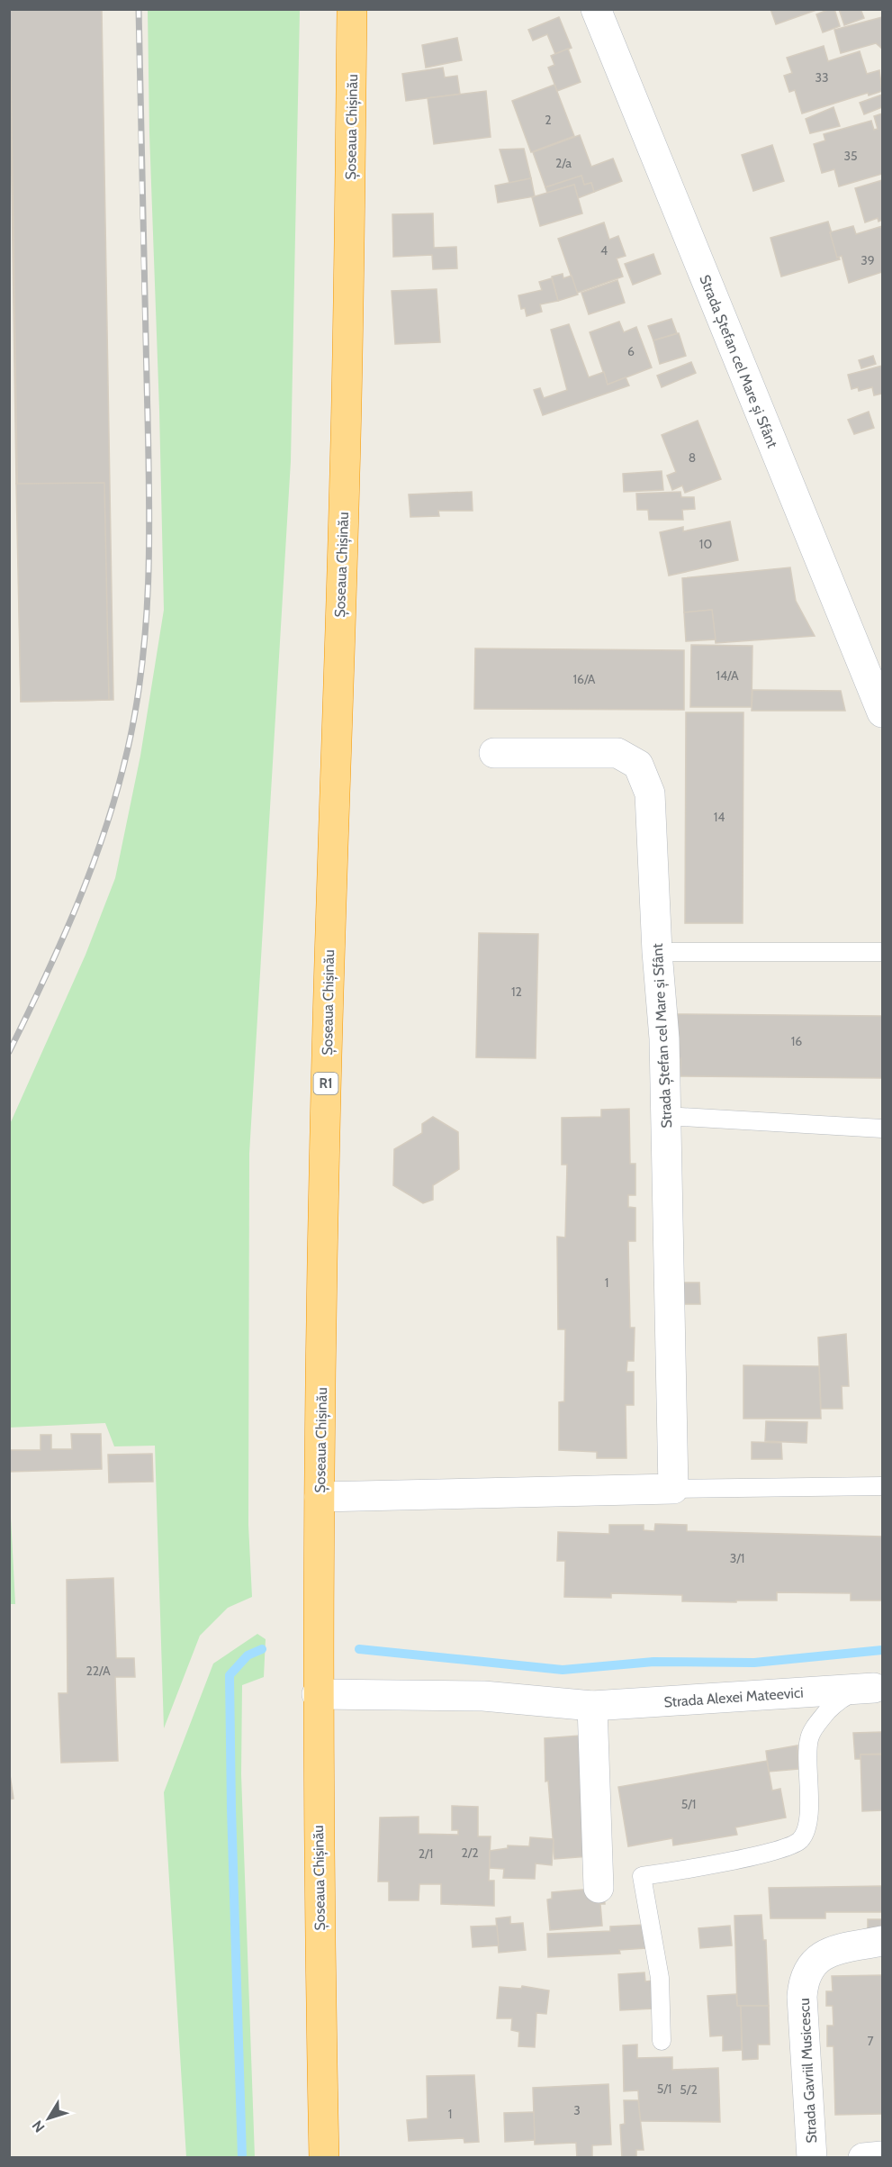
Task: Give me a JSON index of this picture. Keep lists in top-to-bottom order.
{
  "streets": {
    "highway": ["Șoseaua Chișinău", "R1"],
    "street": ["Strada Ștefan cel Mare și Sfânt", "Strada Alexei Mateevici", "Strada Gavriil Musicescu"]
  },
  "crossings": [
    ["Șoseaua Chișinău", "Strada Alexei Mateevici"]
  ],
  "house_numbers": [
    "33",
    "2",
    "35",
    "2/a",
    "4",
    "39",
    "6",
    "8",
    "10",
    "14/A",
    "16/A",
    "14",
    "12",
    "16",
    "1",
    "3/1",
    "22/A",
    "5/1",
    "2/2",
    "2/1",
    "7",
    "5/1",
    "5/2",
    "3",
    "1"
  ],
  "north": "bottom left"
}
